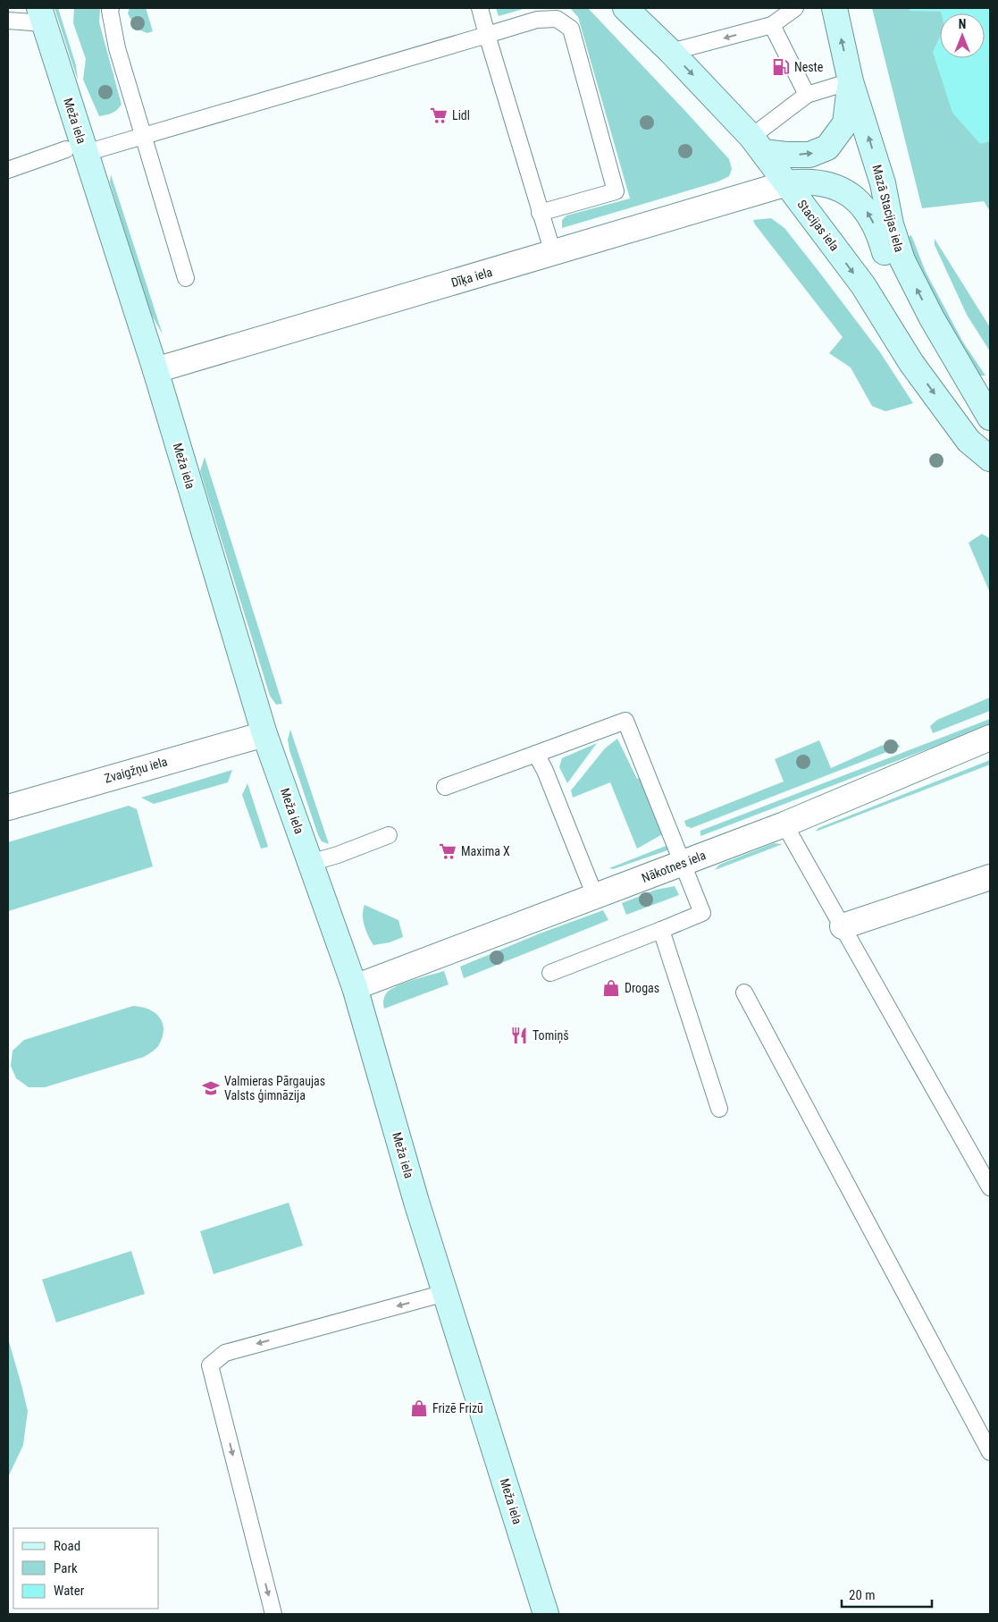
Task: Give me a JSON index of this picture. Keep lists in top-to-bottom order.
{
  "streets": {
    "street": [
      "Meža iela",
      "Mazā Stacijas iela",
      "Stacijas iela",
      "Dīķa iela",
      "Zvaigžņu iela",
      "Nākotnes iela"
    ]
  },
  "crossings": [
    ["Meža iela", "Dīķa iela"],
    ["Meža iela", "Zvaigžņu iela"],
    ["Meža iela", "Nākotnes iela"],
    ["Stacijas iela", "Dīķa iela"]
  ],
  "one_way": ["Mazā Stacijas iela"],
  "places": {
    "fuel station": ["Neste"],
    "supermarket": ["Lidl", "Maxima X"],
    "shop": ["Drogas", "Frizē Frizū"],
    "restaurant": ["Tomiņš"],
    "school or university": ["Valmieras Pārgaujas Valsts ģimnāzija"]
  },
  "legend": ["Road", "Park", "Water"],
  "scale_bar": "20 m",
  "north": "top"
}
